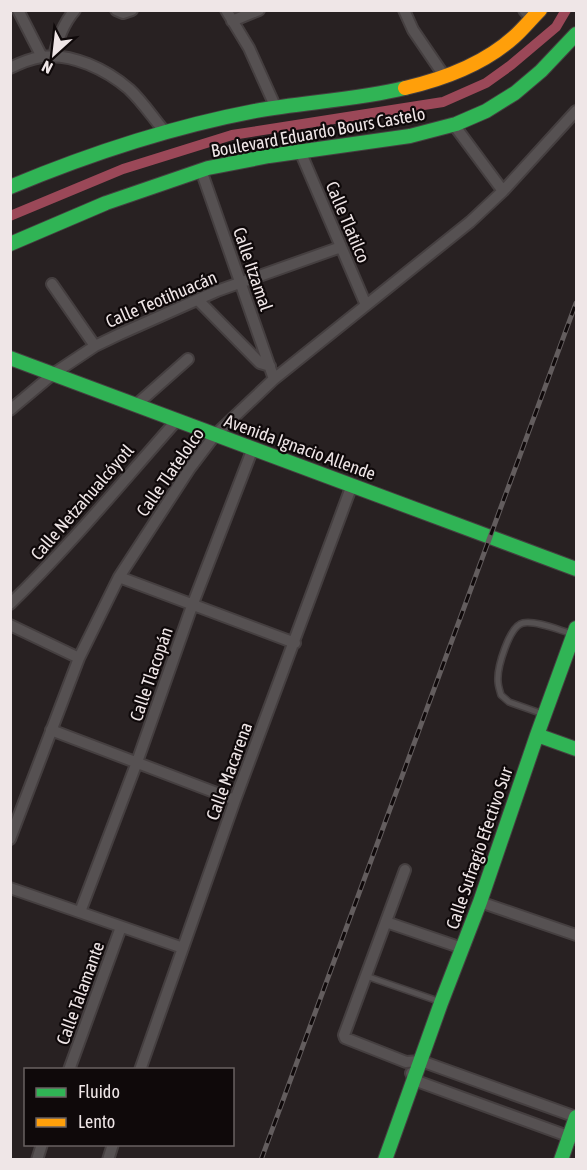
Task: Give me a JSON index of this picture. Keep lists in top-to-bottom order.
{
  "streets": {
    "street": [
      "Boulevard Eduardo Bours Castelo",
      "Calle Tlatilco",
      "Calle Itzamal",
      "Calle Teotihuacán",
      "Avenida Ignacio Allende",
      "Calle Tlatelolco",
      "Calle Netzahualcóyotl",
      "Calle Tlacopán",
      "Calle Macarena",
      "Calle Sufragio Efectivo Sur",
      "Calle Talamante"
    ]
  },
  "crossings": [
    ["Boulevard Eduardo Bours Castelo", "Calle Tlatilco"],
    ["Boulevard Eduardo Bours Castelo", "Calle Itzamal"],
    ["Calle Tlatilco", "Calle Teotihuacán"],
    ["Calle Tlatilco", "Calle Tlatelolco"],
    ["Calle Itzamal", "Calle Teotihuacán"],
    ["Calle Itzamal", "Calle Tlatelolco"],
    ["Calle Teotihuacán", "Avenida Ignacio Allende"],
    ["Avenida Ignacio Allende", "Calle Tlatelolco"],
    ["Avenida Ignacio Allende", "Calle Netzahualcóyotl"],
    ["Avenida Ignacio Allende", "Calle Tlacopán"],
    ["Avenida Ignacio Allende", "Calle Macarena"]
  ],
  "legend": ["Fluido", "Lento"],
  "north": "bottom left"
}
